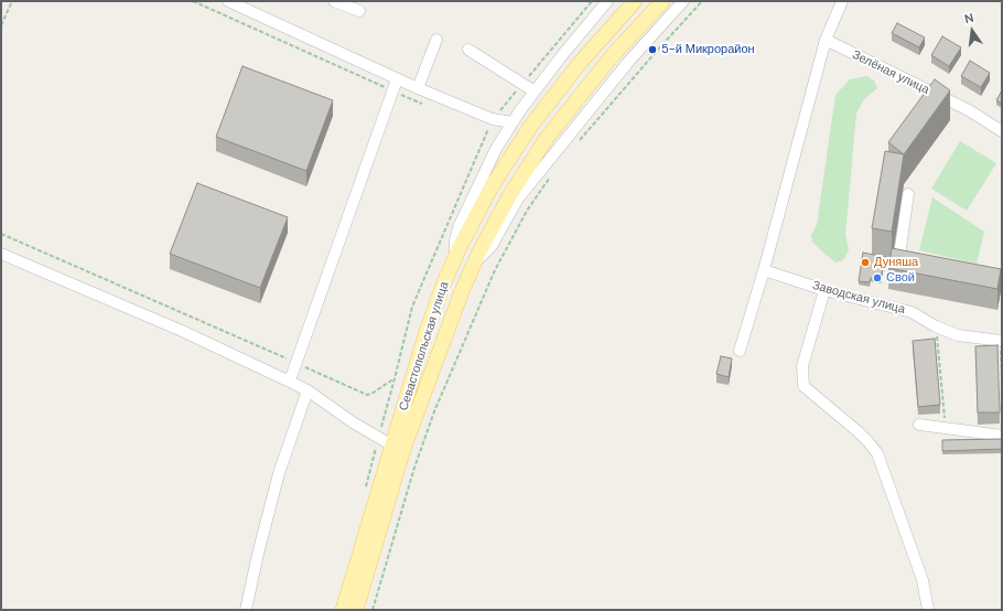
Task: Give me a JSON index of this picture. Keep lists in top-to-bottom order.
{
  "streets": {
    "main road": ["Севастопольская улица"],
    "street": ["Зелёная улица", "Заводская улица"]
  },
  "places": ["5-й Микрорайон", "Дуняша", "Свой"],
  "north": "top"
}
